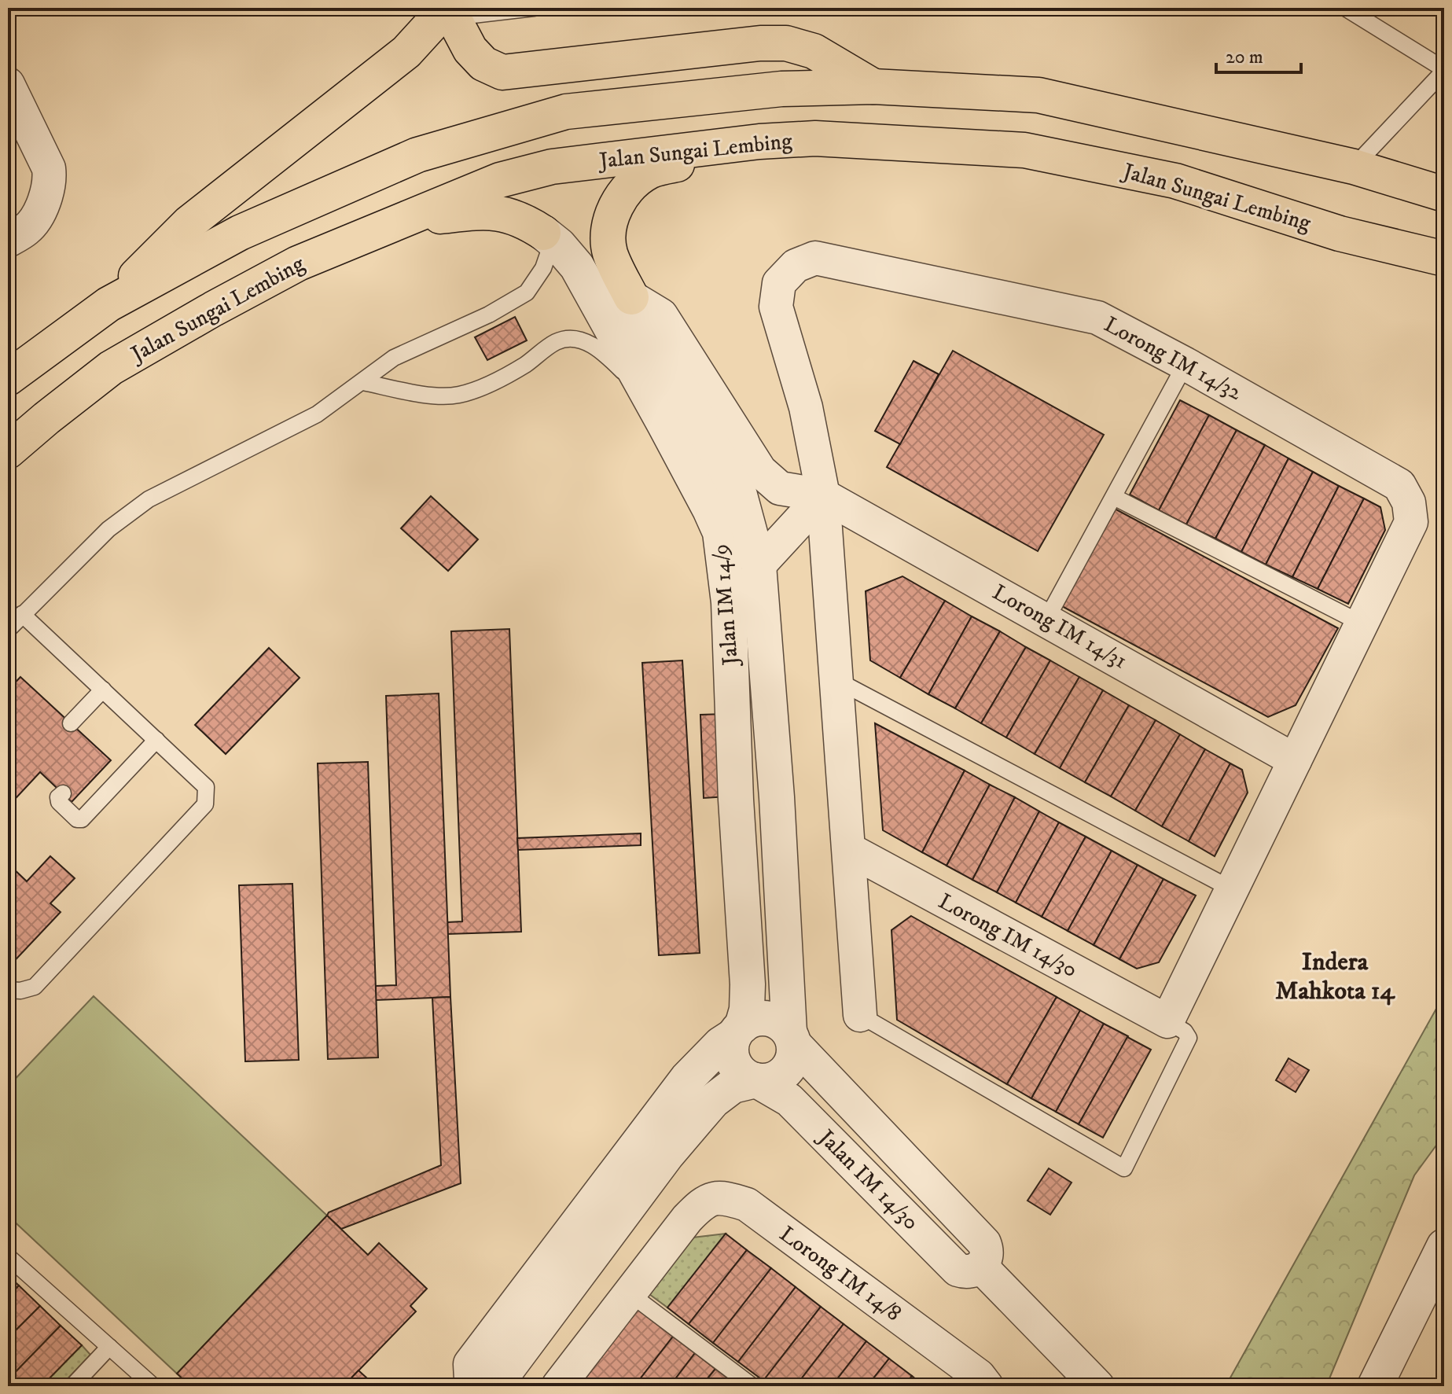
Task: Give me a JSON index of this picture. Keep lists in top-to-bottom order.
{
  "streets": {
    "main road": ["Jalan Sungai Lembing"],
    "street": [
      "Lorong IM 14/32",
      "Jalan IM 14/9",
      "Lorong IM 14/31",
      "Lorong IM 14/30",
      "Jalan IM 14/30",
      "Lorong IM 14/8"
    ]
  },
  "crossings": [
    ["Lorong IM 14/32", "Lorong IM 14/31"],
    ["Jalan IM 14/9", "Lorong IM 14/31"],
    ["Jalan IM 14/9", "Jalan IM 14/30"]
  ],
  "districts": ["Indera Mahkota 14"],
  "scale_bar": "20 m"
}
